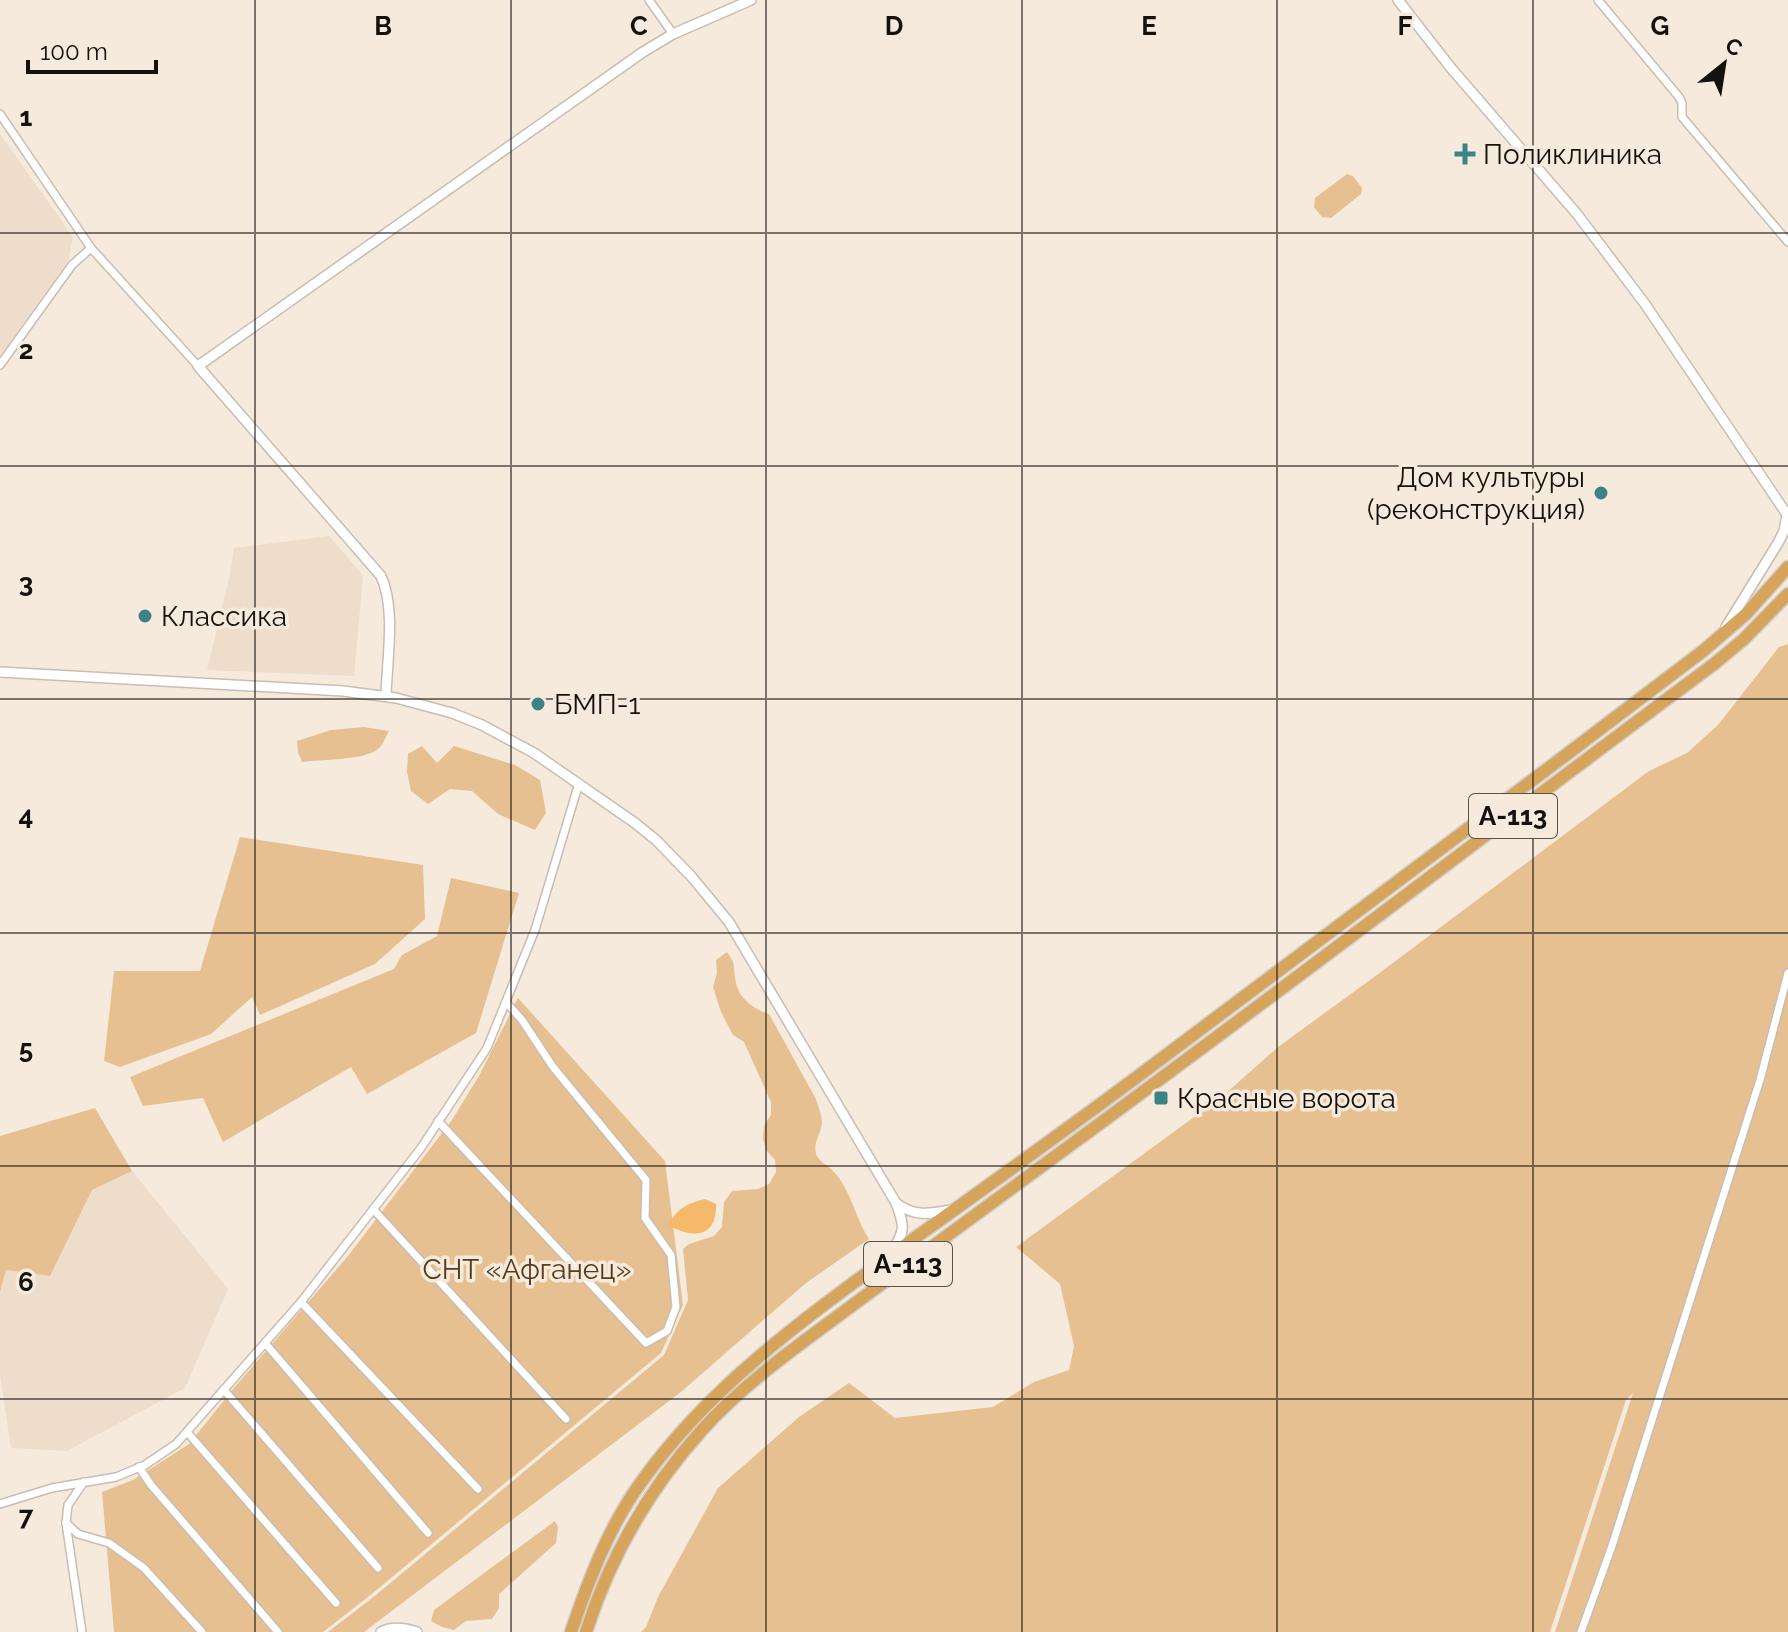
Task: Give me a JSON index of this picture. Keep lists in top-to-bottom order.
{
  "streets": {
    "highway": ["А-113"]
  },
  "parks": ["СНТ «Афганец»"],
  "places": {
    "health": ["Поликлиника"],
    "other": ["Дом культуры (реконструкция)", "Классика", "БМП-1"],
    "transit": ["Красные ворота"]
  },
  "scale_bar": "100 m",
  "north": "top right",
  "grid": {
    "columns": [
      "B",
      "C",
      "D",
      "E",
      "F",
      "G"
    ],
    "rows": [
      "1",
      "2",
      "3",
      "4",
      "5",
      "6",
      "7"
    ]
  }
}
